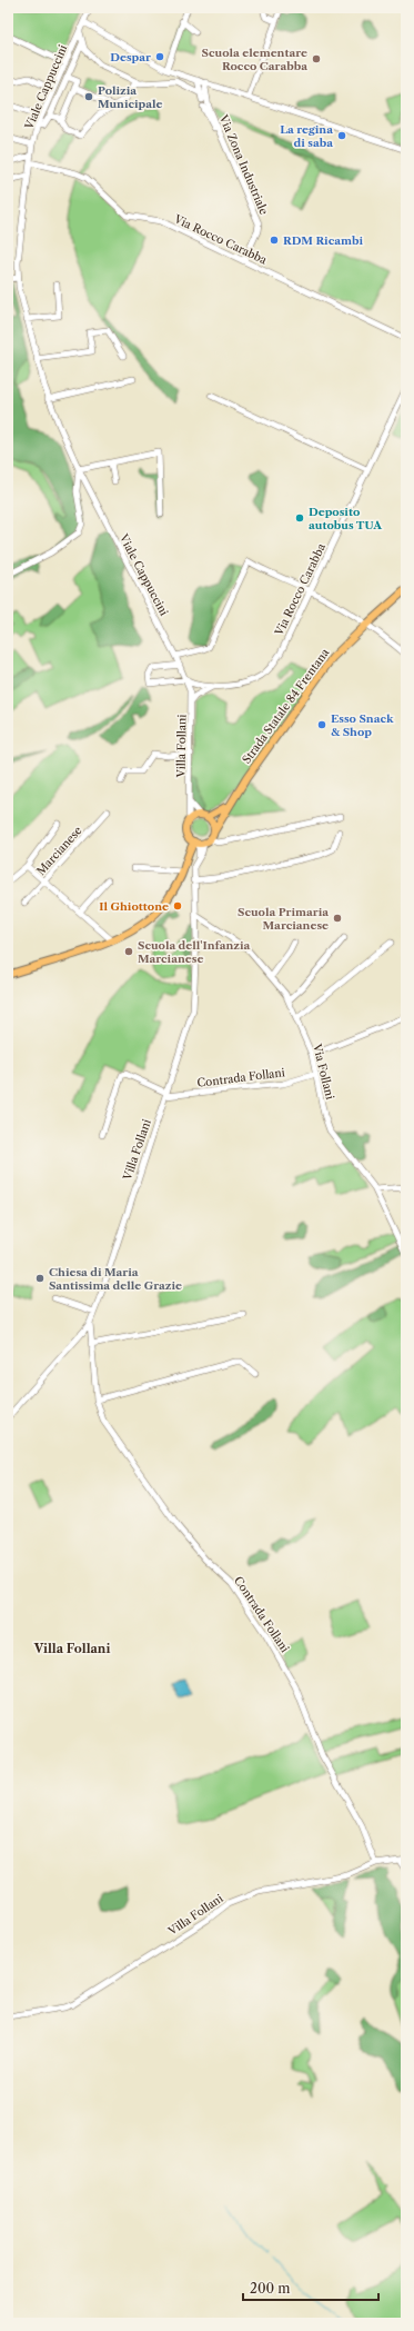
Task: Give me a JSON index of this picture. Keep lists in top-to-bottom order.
{
  "streets": {
    "main road": ["Strada Statale 84 Frentana"],
    "street": [
      "Viale Cappuccini",
      "Via Zona Industriale",
      "Via Rocco Carabba",
      "Villa Follani",
      "Marcianese",
      "Via Follani",
      "Contrada Follani"
    ]
  },
  "crossings": [
    ["Viale Cappuccini", "Via Rocco Carabba"],
    ["Viale Cappuccini", "Villa Follani"],
    ["Via Zona Industriale", "Via Rocco Carabba"],
    ["Via Rocco Carabba", "Villa Follani"],
    ["Strada Statale 84 Frentana", "Villa Follani"],
    ["Villa Follani", "Via Follani"],
    ["Villa Follani", "Contrada Follani"],
    ["Via Follani", "Contrada Follani"]
  ],
  "districts": ["Villa Follani"],
  "places": [
    "Despar",
    "Scuola elementare Rocco Carabba",
    "Polizia Municipale",
    "La regina di saba",
    "RDM Ricambi",
    "Deposito autobus TUA",
    "Esso Snack & Shop",
    "Il Ghiottone",
    "Scuola Primaria Marcianese",
    "Scuola dell'Infanzia Marcianese",
    "Chiesa di Maria Santissima delle Grazie"
  ],
  "scale_bar": "200 m"
}
